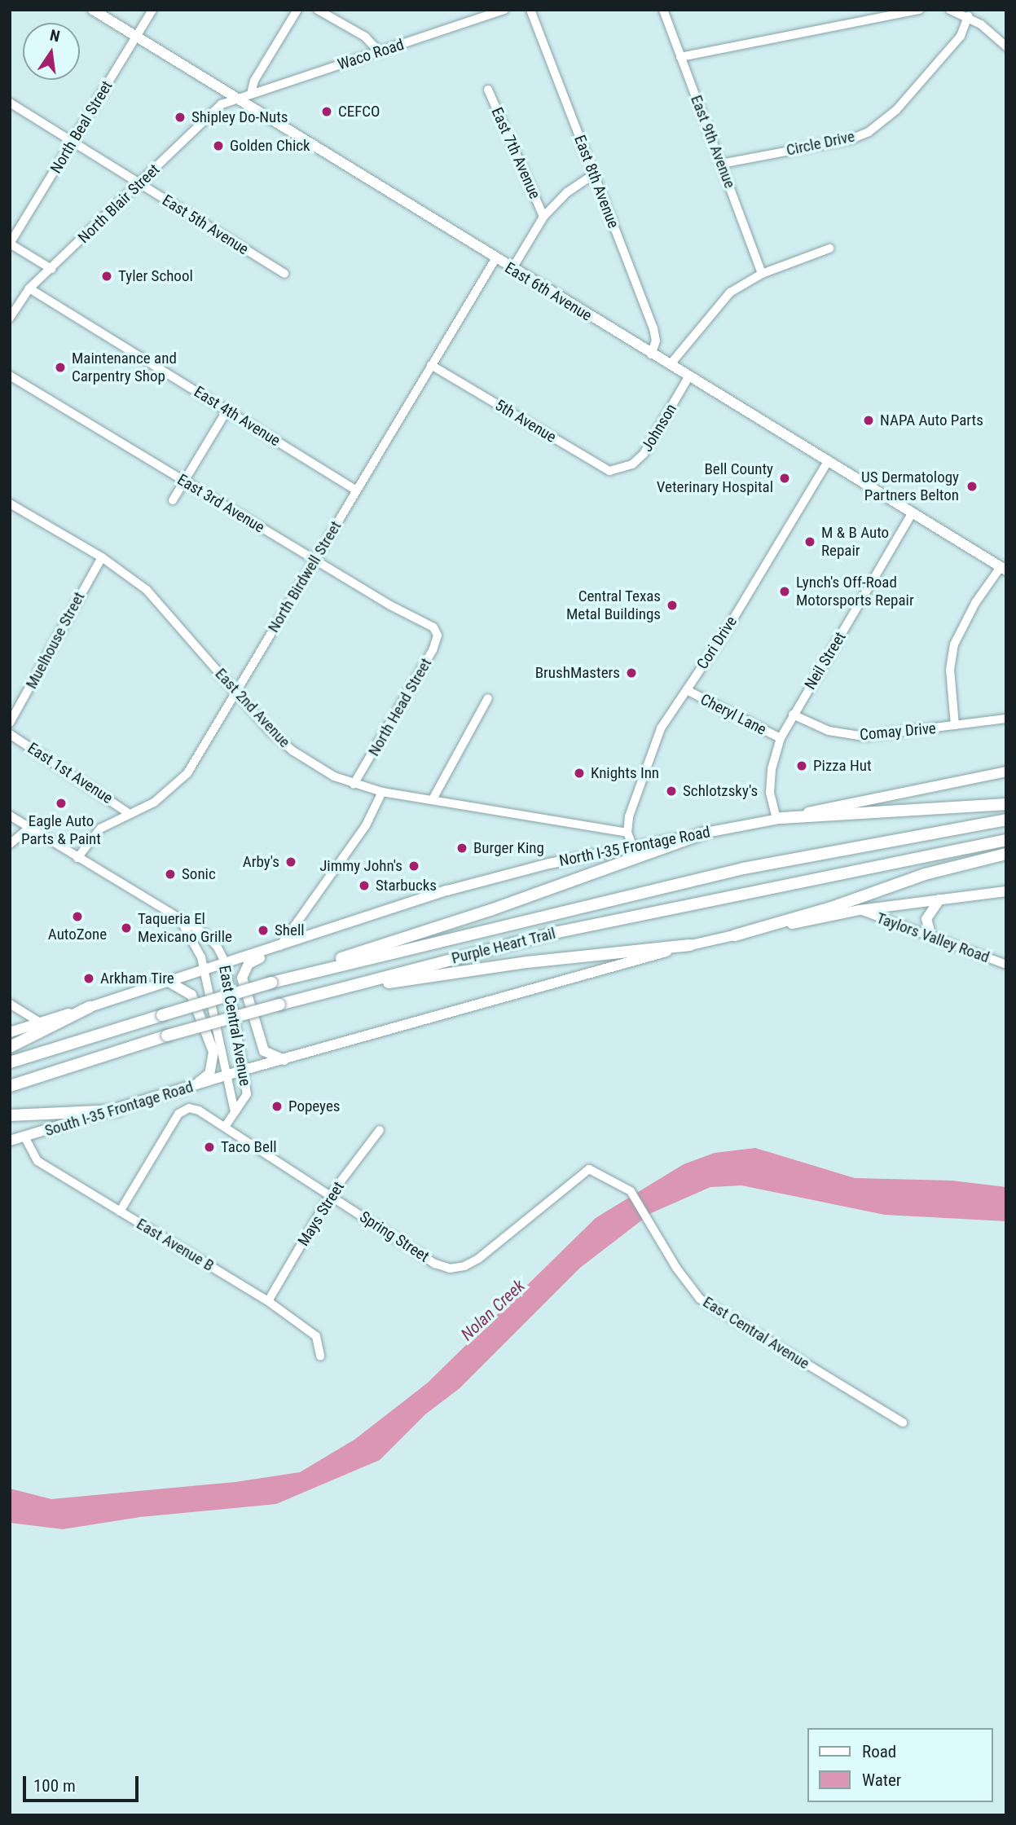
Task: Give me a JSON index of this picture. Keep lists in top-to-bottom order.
{
  "streets": {
    "highway": ["Purple Heart Trail"],
    "main road": ["East 6th Avenue", "North I-35 Frontage Road", "South I-35 Frontage Road"],
    "street": [
      "Waco Road",
      "North Beal Street",
      "East 9th Avenue",
      "Circle Drive",
      "East 7th Avenue",
      "East 8th Avenue",
      "North Blair Street",
      "East 5th Avenue",
      "East 4th Avenue",
      "5th Avenue",
      "Johnson",
      "East 3rd Avenue",
      "North Birdwell Street",
      "Muelhouse Street",
      "Cori Drive",
      "Neil Street",
      "North Head Street",
      "East 2nd Avenue",
      "Cheryl Lane",
      "Comay Drive",
      "East 1st Avenue",
      "Taylors Valley Road",
      "East Central Avenue",
      "Mays Street",
      "Spring Street",
      "East Avenue B"
    ]
  },
  "crossings": [
    ["Waco Road", "North Blair Street"],
    ["Waco Road", "East 6th Avenue"],
    ["North Beal Street", "East 5th Avenue"],
    ["North Beal Street", "East 6th Avenue"],
    ["East 9th Avenue", "Circle Drive"],
    ["East 8th Avenue", "East 6th Avenue"],
    ["North Blair Street", "East 5th Avenue"],
    ["North Blair Street", "East 6th Avenue"],
    ["North Blair Street", "East 4th Avenue"],
    ["East 6th Avenue", "Johnson"],
    ["East 6th Avenue", "North Birdwell Street"],
    ["East 6th Avenue", "Cori Drive"],
    ["East 6th Avenue", "Neil Street"],
    ["East 4th Avenue", "North Birdwell Street"],
    ["5th Avenue", "Johnson"],
    ["5th Avenue", "North Birdwell Street"],
    ["East 3rd Avenue", "North Birdwell Street"],
    ["East 3rd Avenue", "North Head Street"],
    ["North Birdwell Street", "East 2nd Avenue"],
    ["North Birdwell Street", "East 1st Avenue"],
    ["North Birdwell Street", "East Central Avenue"],
    ["Muelhouse Street", "East 2nd Avenue"],
    ["Cori Drive", "East 2nd Avenue"],
    ["Cori Drive", "Cheryl Lane"],
    ["Neil Street", "Cheryl Lane"],
    ["Neil Street", "Comay Drive"],
    ["Neil Street", "North I-35 Frontage Road"],
    ["North Head Street", "East 2nd Avenue"],
    ["North I-35 Frontage Road", "East Central Avenue"],
    ["East Central Avenue", "South I-35 Frontage Road"],
    ["East Central Avenue", "Spring Street"],
    ["South I-35 Frontage Road", "East Avenue B"],
    ["Mays Street", "Spring Street"],
    ["Mays Street", "East Avenue B"],
    ["Spring Street", "East Avenue B"]
  ],
  "water": ["Nolan Creek"],
  "places": [
    "CEFCO",
    "Shipley Do-Nuts",
    "Golden Chick",
    "Tyler School",
    "Maintenance and Carpentry Shop",
    "NAPA Auto Parts",
    "Bell County Veterinary Hospital",
    "US Dermatology Partners Belton",
    "M & B Auto Repair",
    "Lynch's Off-Road Motorsports Repair",
    "Central Texas Metal Buildings",
    "BrushMasters",
    "Pizza Hut",
    "Knights Inn",
    "Schlotzsky's",
    "Eagle Auto Parts & Paint",
    "Burger King",
    "Arby's",
    "Jimmy John's",
    "Sonic",
    "Starbucks",
    "AutoZone",
    "Taqueria El Mexicano Grille",
    "Shell",
    "Arkham Tire",
    "Popeyes",
    "Taco Bell"
  ],
  "legend": ["Road", "Water"],
  "scale_bar": "100 m",
  "north": "top"
}
